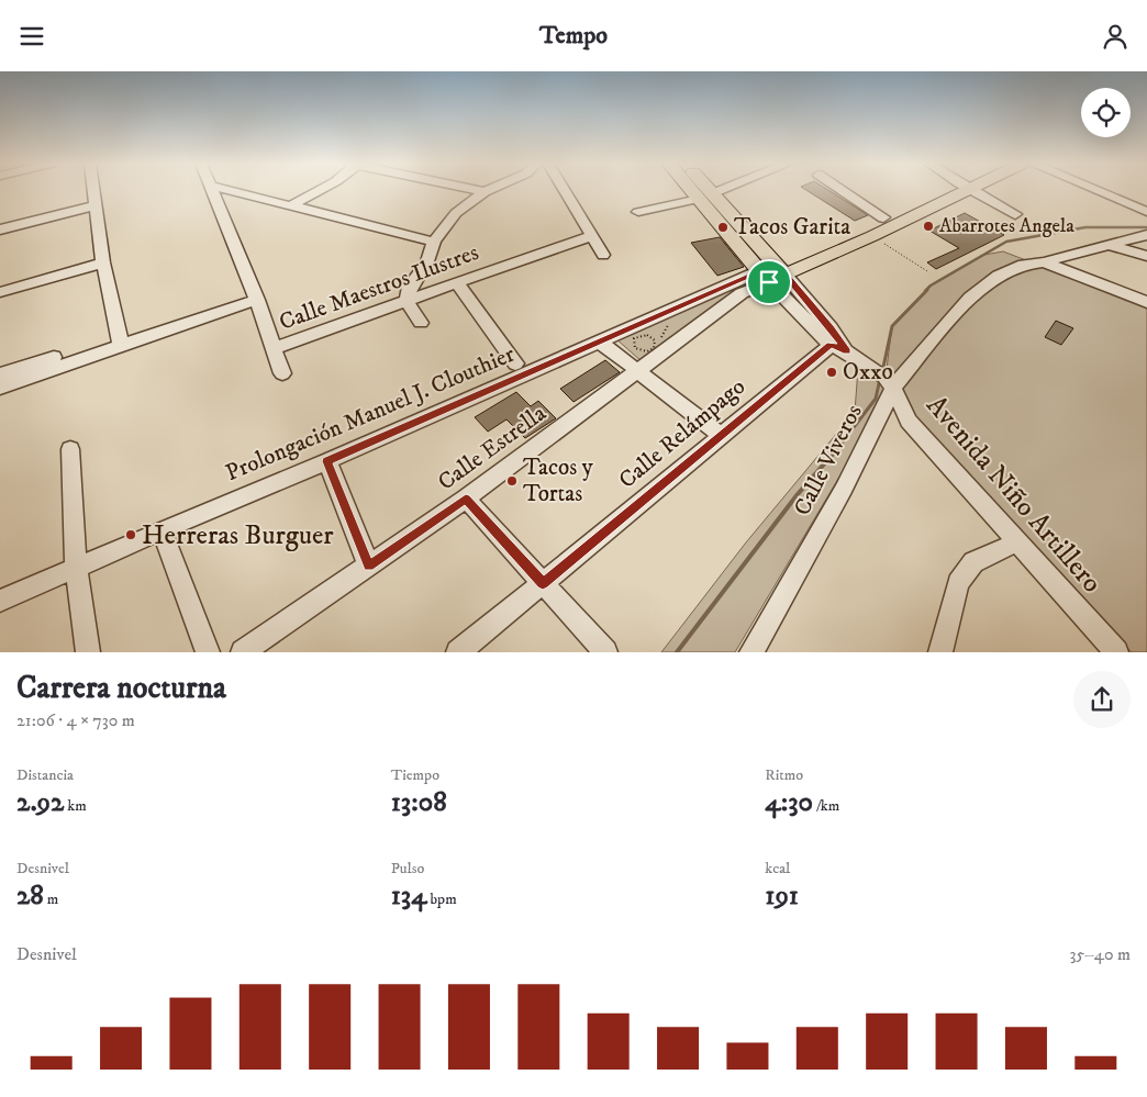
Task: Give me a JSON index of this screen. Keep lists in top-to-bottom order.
{
  "streets": {
    "street": [
      "Calle Maestros Ilustres",
      "Prolongación Manuel J. Clouthier",
      "Calle Relámpago",
      "Calle Estrella",
      "Calle Viveros",
      "Avenida Niño Artillero"
    ]
  },
  "crossings": [
    ["Prolongación Manuel J. Clouthier", "Calle Estrella"],
    ["Calle Viveros", "Avenida Niño Artillero"]
  ],
  "places": [
    "Abarrotes Angela",
    "Tacos Garita",
    "Oxxo",
    "Tacos y Tortas",
    "Herreras Burguer"
  ],
  "page": {
    "header": "Tempo",
    "heading": ["Carrera nocturna", "21:06 · 4 × 730 m"],
    "stats": [
      ["Distancia", "2.92 km"],
      ["Tiempo", "13:08"],
      ["Ritmo", "4:30 /km"],
      ["Desnivel", "28 m"],
      ["Pulso", "134 bpm"],
      ["kcal", "191"]
    ],
    "chart": ["Desnivel", "35–40 m"]
  }
}
